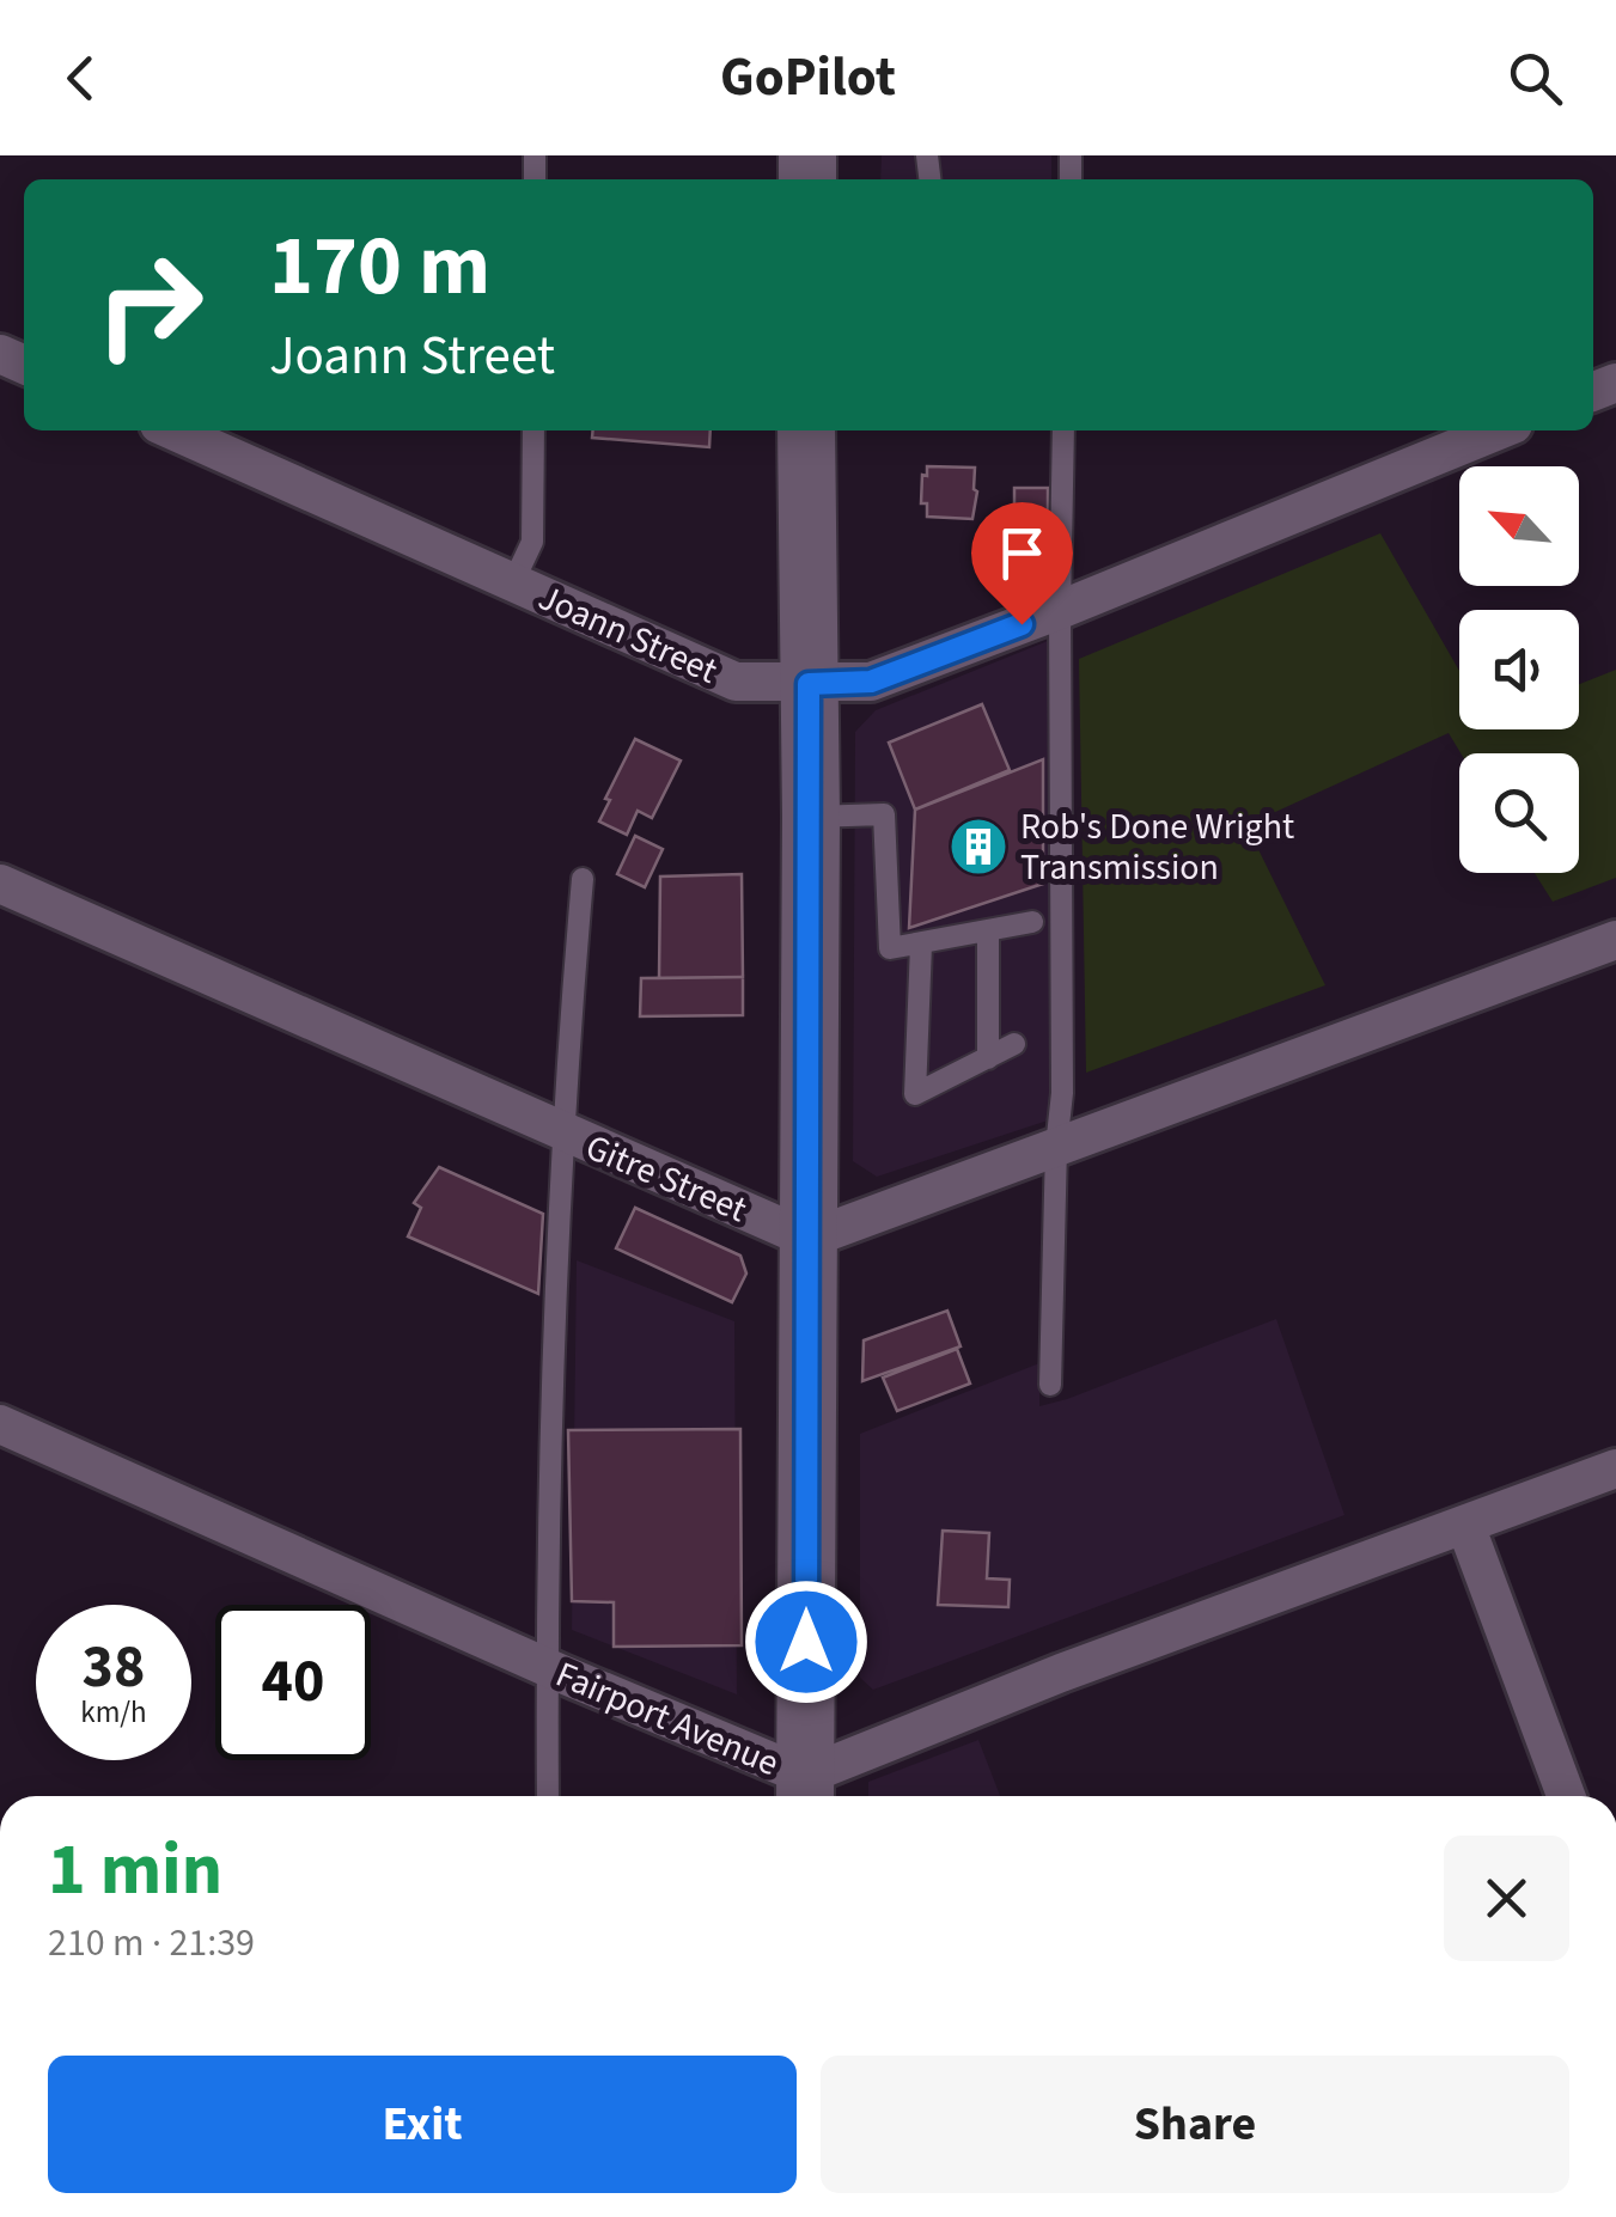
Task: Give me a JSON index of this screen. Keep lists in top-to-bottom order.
{
  "streets": {
    "street": ["Joann Street", "Gitre Street", "Fairport Avenue"]
  },
  "places": {
    "building": ["Rob's Done Wright Transmission"]
  },
  "north": "top left",
  "page": {
    "header": "GoPilot",
    "turn": ["170 m", "Joann Street"],
    "speed": "38 km/h",
    "limit": "40",
    "heading": ["1 min", "210 m · 21:39"],
    "buttons": ["Exit", "Share"]
  }
}
